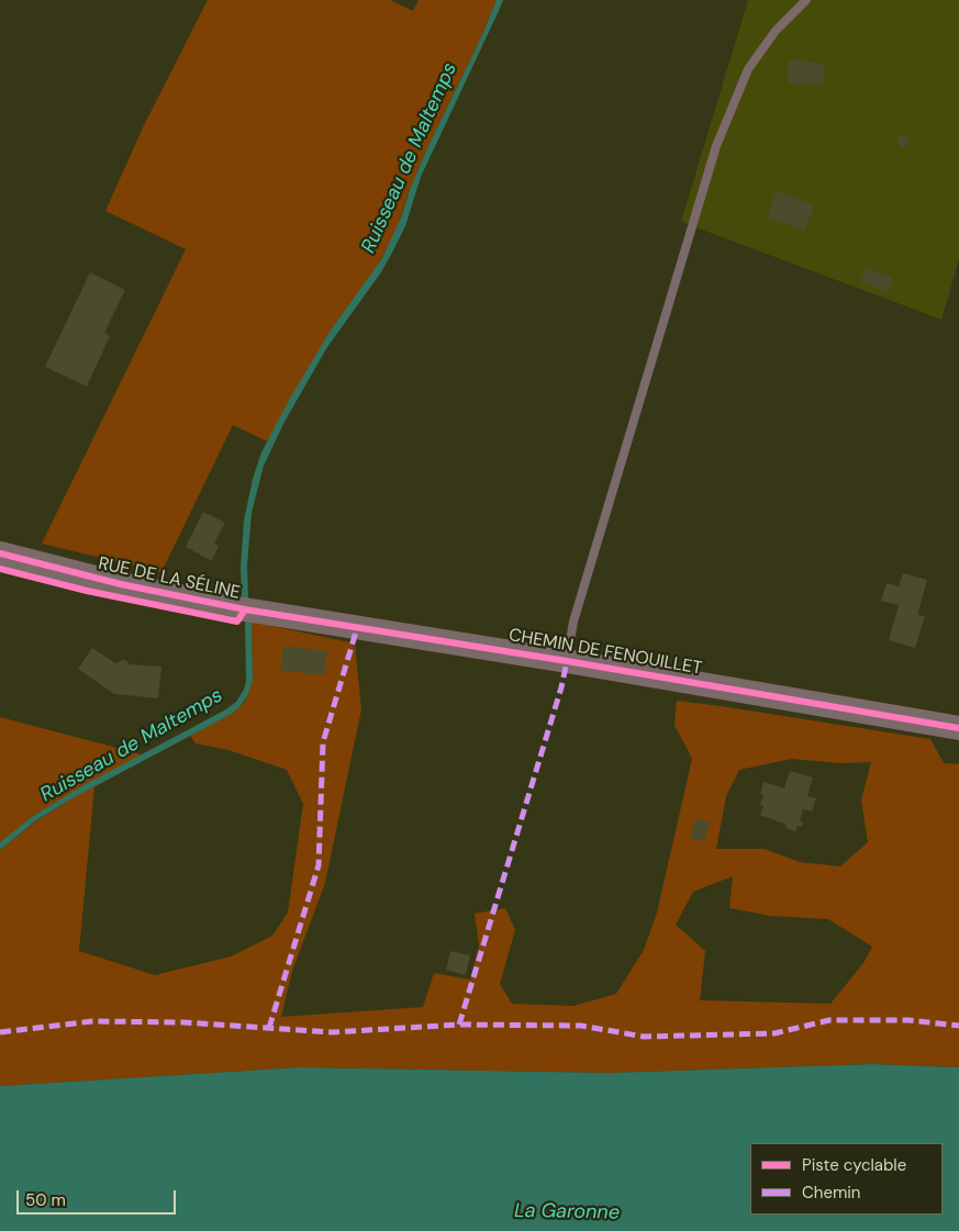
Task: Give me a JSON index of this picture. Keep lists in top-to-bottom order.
{
  "streets": {
    "street": ["RUE DE LA SÉLINE", "CHEMIN DE FENOUILLET"]
  },
  "crossings": [
    ["RUE DE LA SÉLINE", "CHEMIN DE FENOUILLET"]
  ],
  "water": ["Ruisseau de Maltemps", "La Garonne"],
  "legend": ["Piste cyclable", "Chemin"],
  "scale_bar": "50 m"
}
